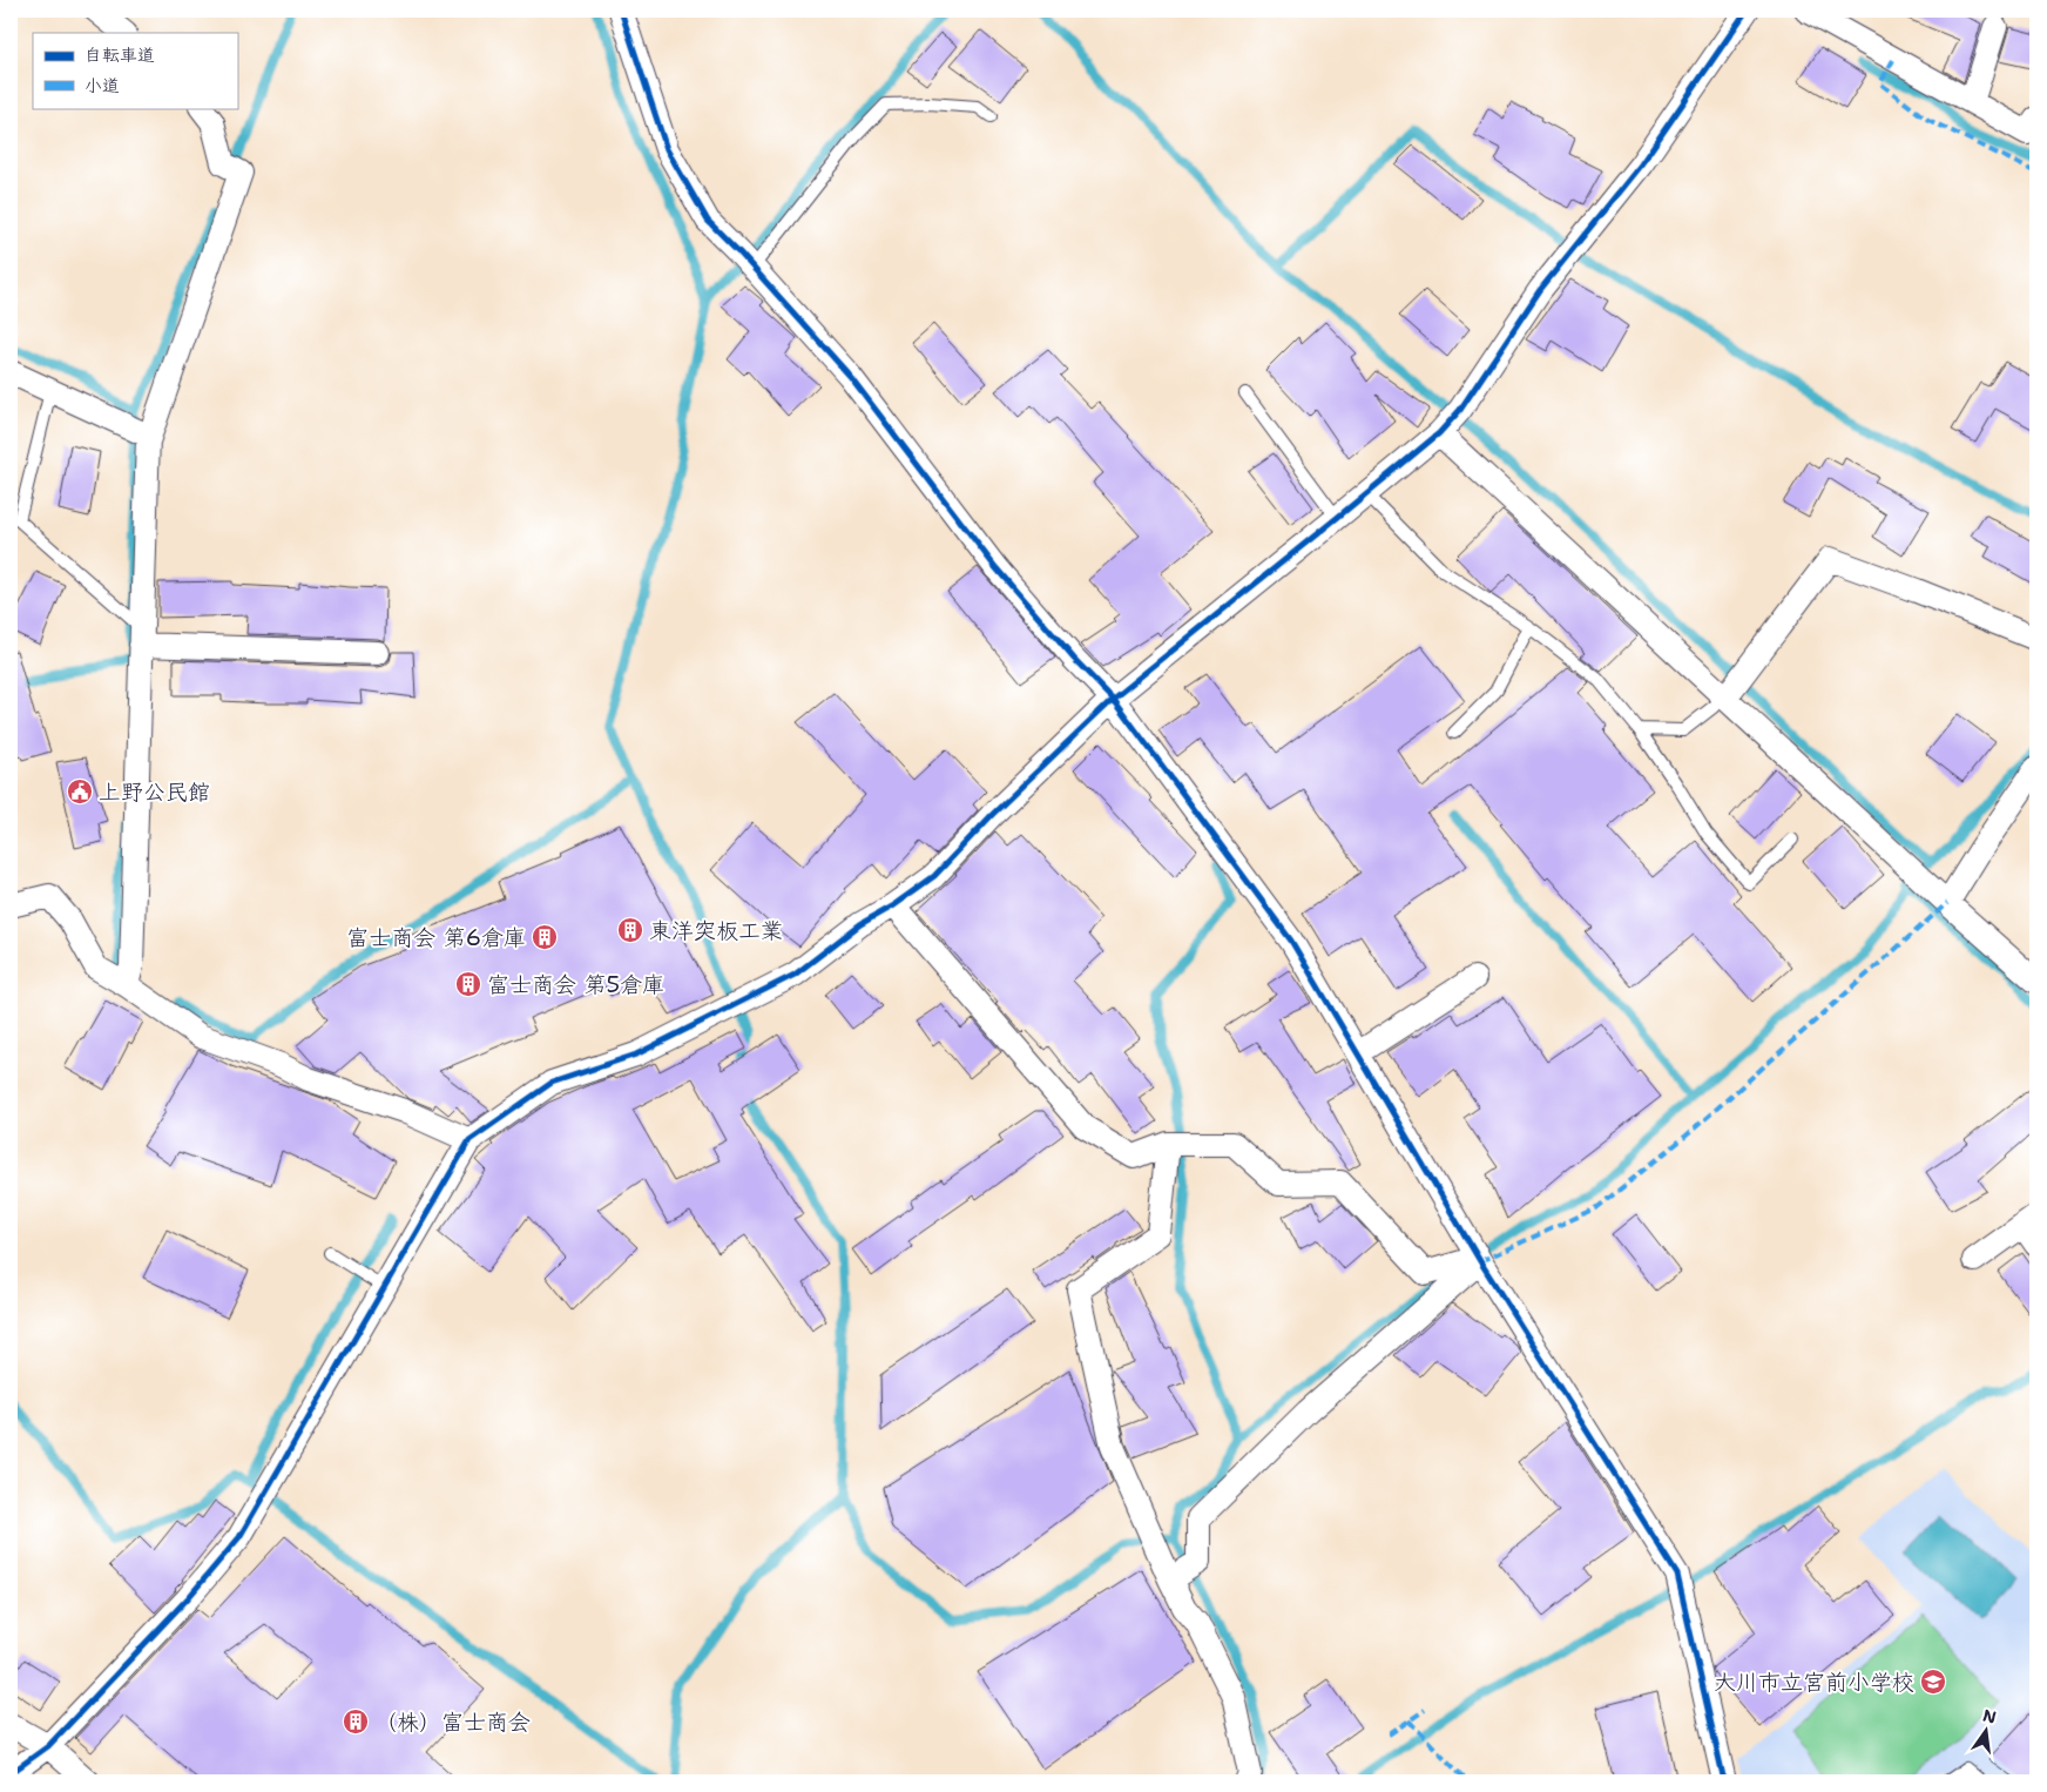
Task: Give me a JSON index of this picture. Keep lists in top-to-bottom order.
{
  "places": {
    "public building": ["上野公民館"],
    "building": [
      "東洋突板工業",
      "富士商会 第6倉庫",
      "富士商会 第5倉庫",
      "（株）富士商会"
    ],
    "school or university": ["大川市立宮前小学校"]
  },
  "legend": ["自転車道", "小道"],
  "north": "top"
}
